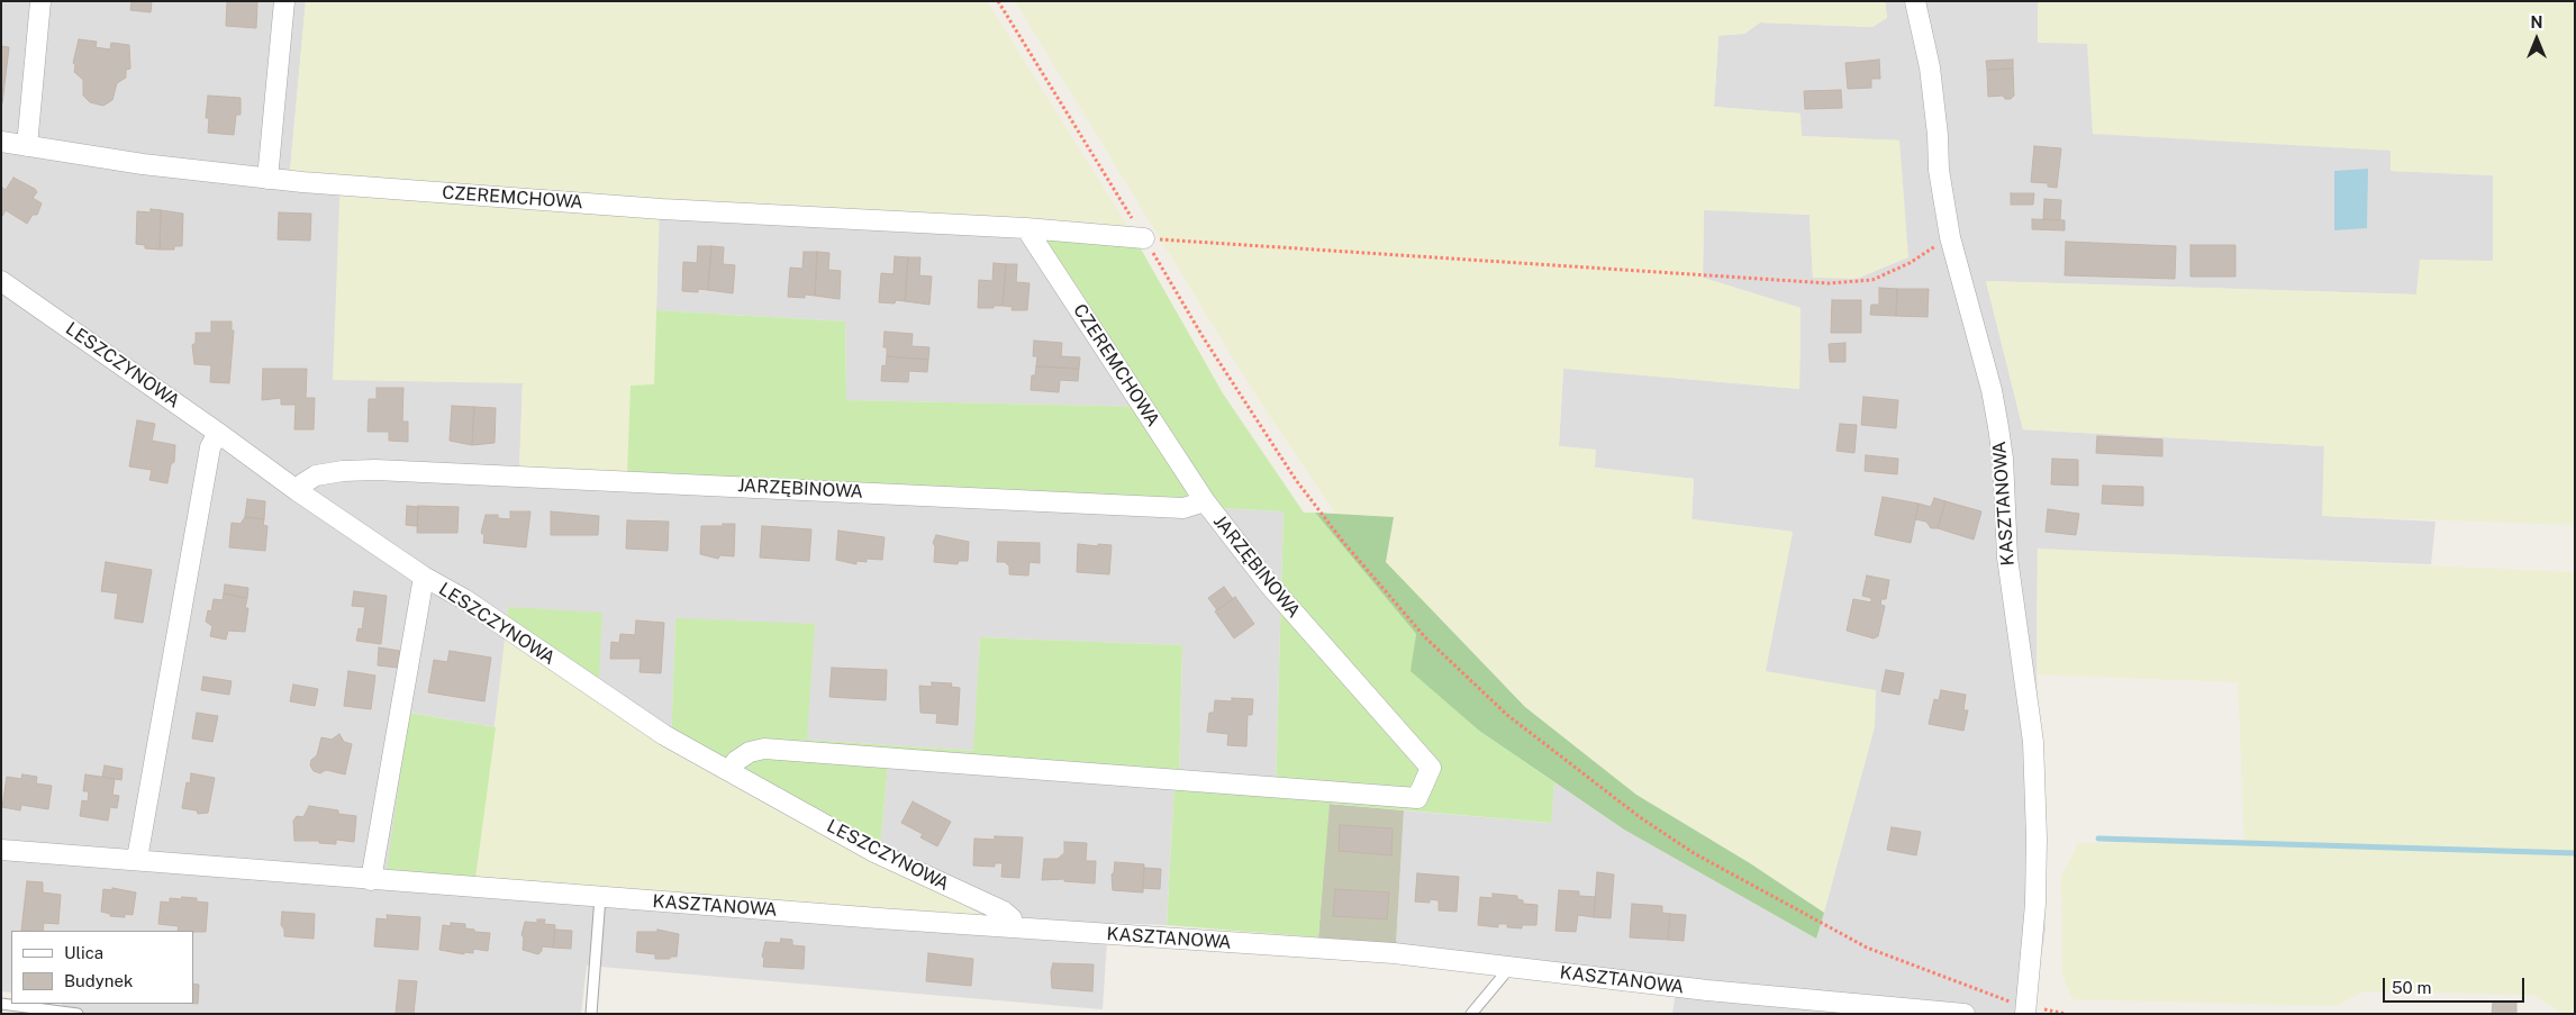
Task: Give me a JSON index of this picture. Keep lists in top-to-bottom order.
{
  "streets": {
    "street": [
      "CZEREMCHOWA",
      "LESZCZYNOWA",
      "JARZĘBINOWA",
      "KASZTANOWA"
    ]
  },
  "crossings": [
    ["CZEREMCHOWA", "JARZĘBINOWA"],
    ["LESZCZYNOWA", "JARZĘBINOWA"],
    ["LESZCZYNOWA", "KASZTANOWA"]
  ],
  "legend": ["Ulica", "Budynek"],
  "scale_bar": "50 m",
  "north": "top"
}
